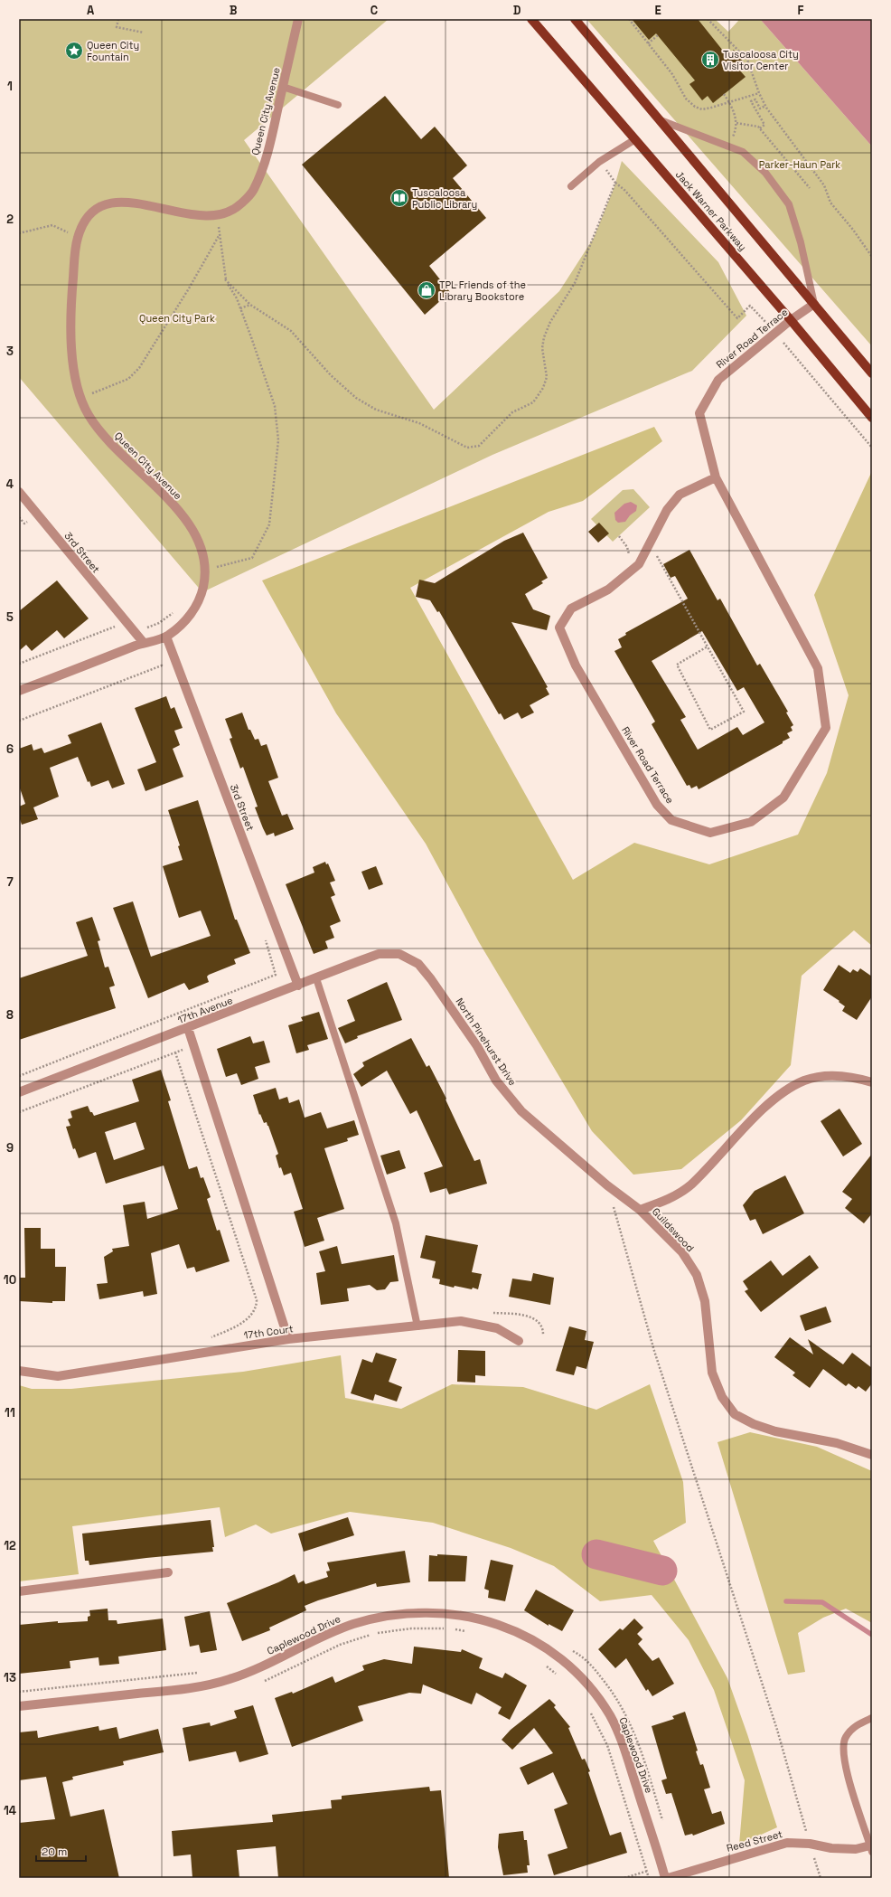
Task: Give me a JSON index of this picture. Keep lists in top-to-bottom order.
{
  "streets": {
    "main road": ["Jack Warner Parkway"],
    "street": [
      "Queen City Avenue",
      "River Road Terrace",
      "3rd Street",
      "17th Avenue",
      "North Pinehurst Drive",
      "Guildswood",
      "17th Court",
      "Caplewood Drive",
      "Reed Street"
    ]
  },
  "crossings": [
    ["Queen City Avenue", "3rd Street"],
    ["Jack Warner Parkway", "River Road Terrace"],
    ["3rd Street", "17th Avenue"],
    ["17th Avenue", "North Pinehurst Drive"],
    ["North Pinehurst Drive", "Guildswood"],
    ["Caplewood Drive", "Reed Street"]
  ],
  "parks": ["Parker-Haun Park", "Queen City Park"],
  "places": {
    "place": ["Queen City Fountain"],
    "building": ["Tuscaloosa City Visitor Center"],
    "library": ["Tuscaloosa Public Library"],
    "shop": ["TPL Friends of the Library Bookstore"]
  },
  "scale_bar": "20 m",
  "grid": {
    "columns": [
      "A",
      "B",
      "C",
      "D",
      "E",
      "F"
    ],
    "rows": [
      "1",
      "2",
      "3",
      "4",
      "5",
      "6",
      "7",
      "8",
      "9",
      "10",
      "11",
      "12",
      "13",
      "14"
    ]
  }
}
